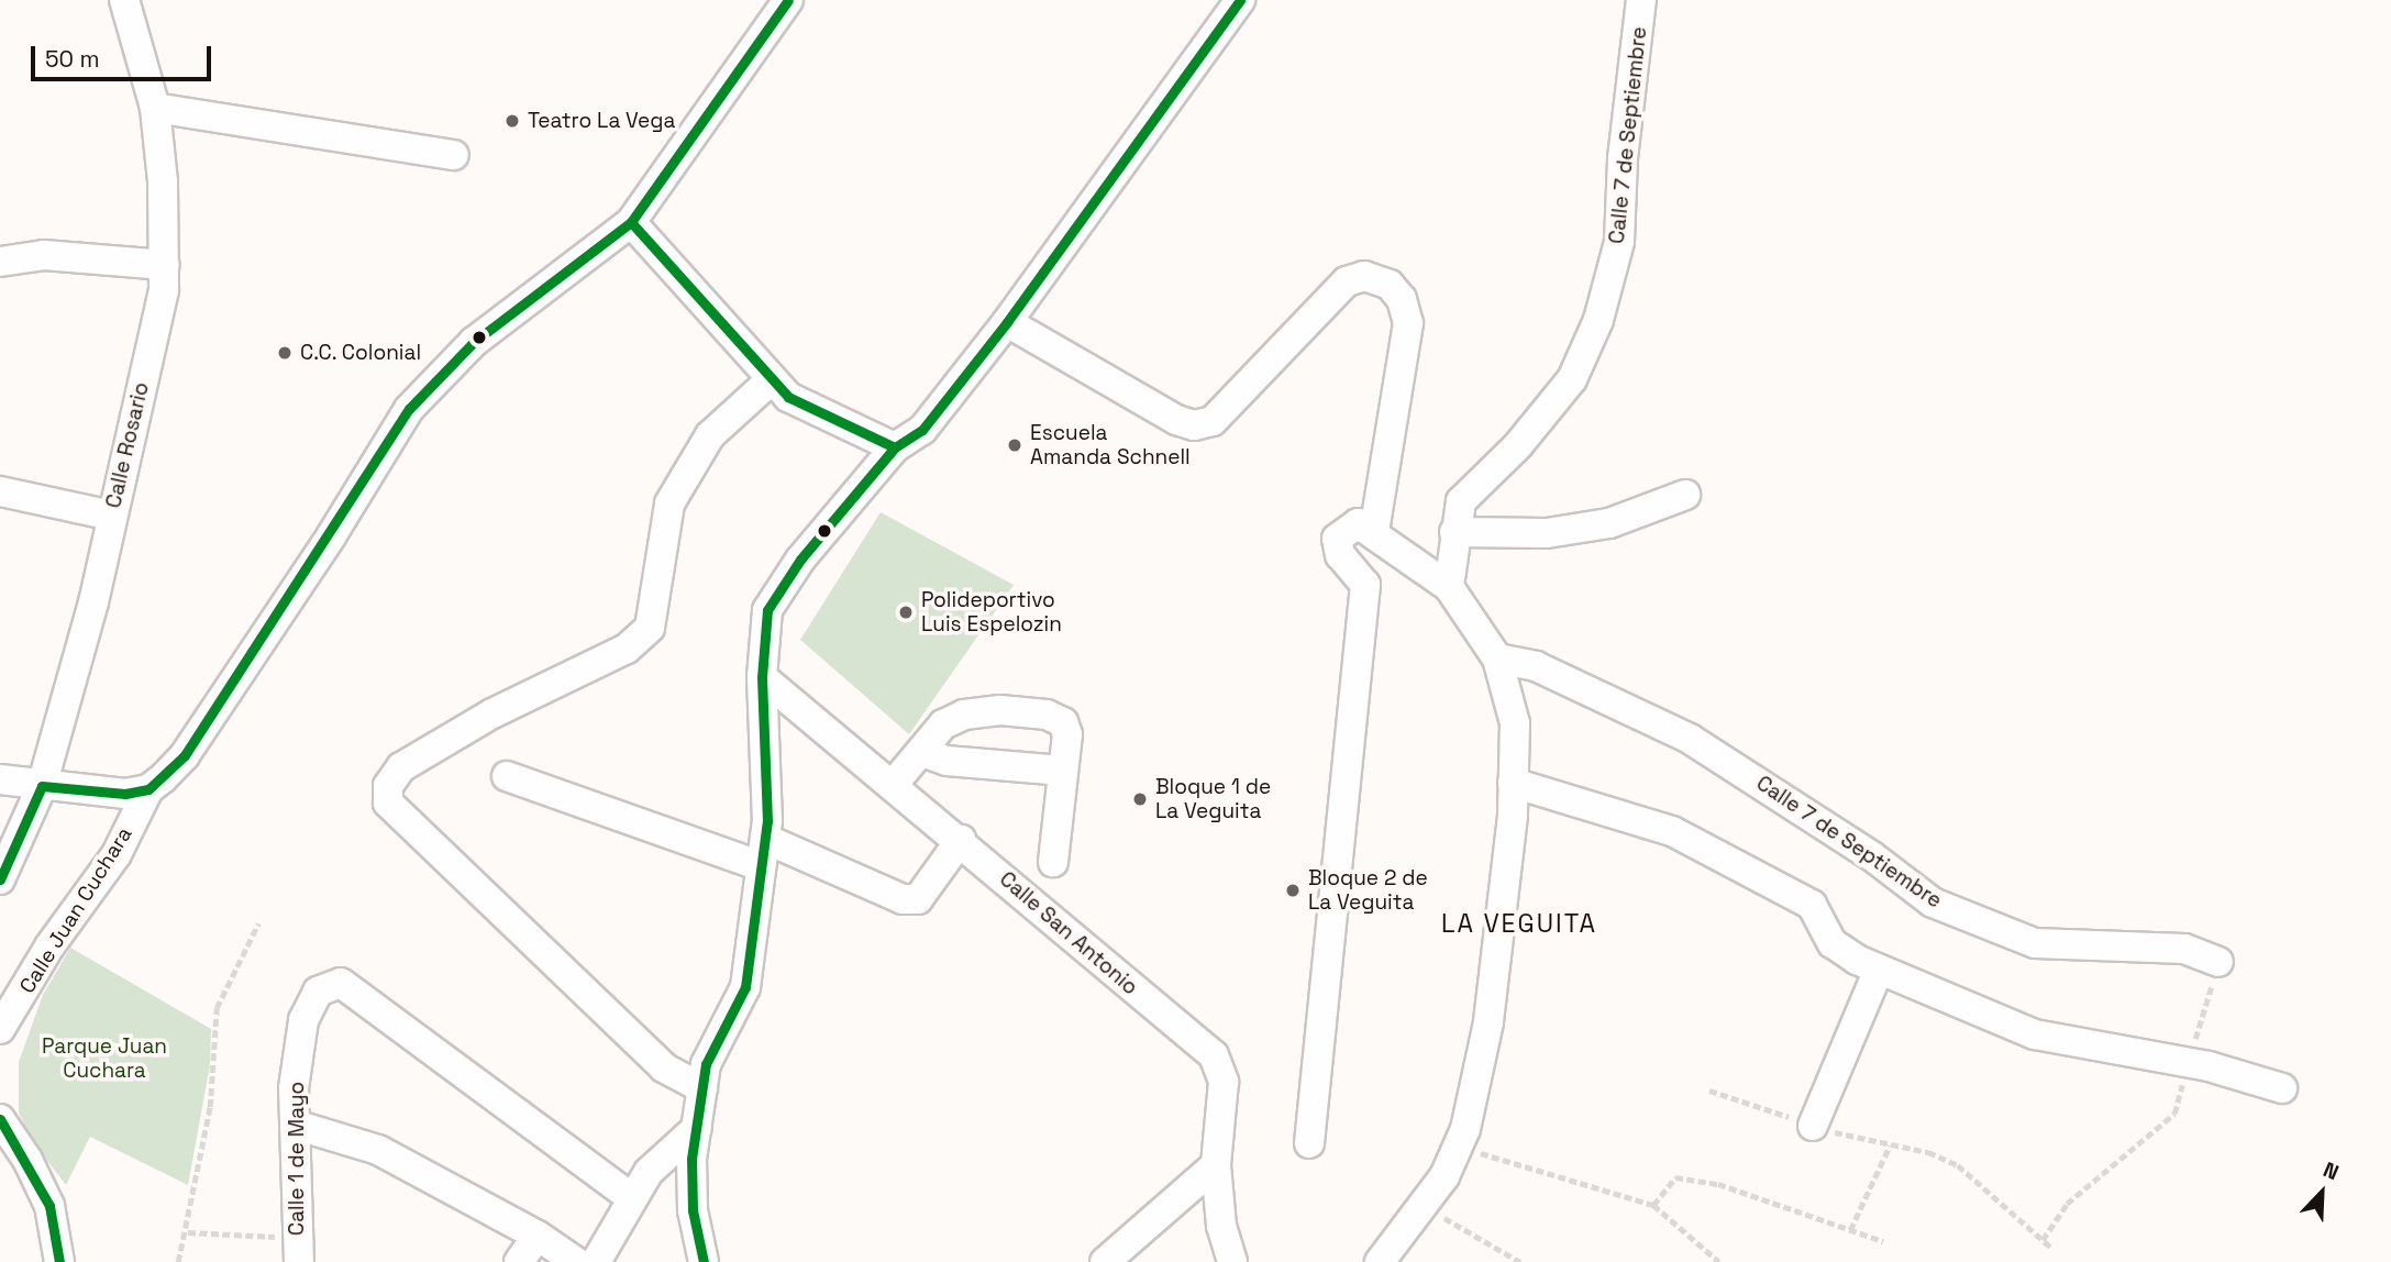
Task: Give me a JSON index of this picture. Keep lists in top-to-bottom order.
{
  "streets": {
    "street": [
      "Calle 7 de Septiembre",
      "Calle Rosario",
      "Calle Juan Cuchara",
      "Calle San Antonio",
      "Calle 1 de Mayo"
    ]
  },
  "districts": ["LA VEGUITA"],
  "parks": ["Parque Juan Cuchara"],
  "places": [
    "Teatro La Vega",
    "C.C. Colonial",
    "Escuela Amanda Schnell",
    "Polideportivo Luis Espelozin",
    "Bloque 1 de La Veguita",
    "Bloque 2 de La Veguita"
  ],
  "scale_bar": "50 m",
  "north": "top right"
}
